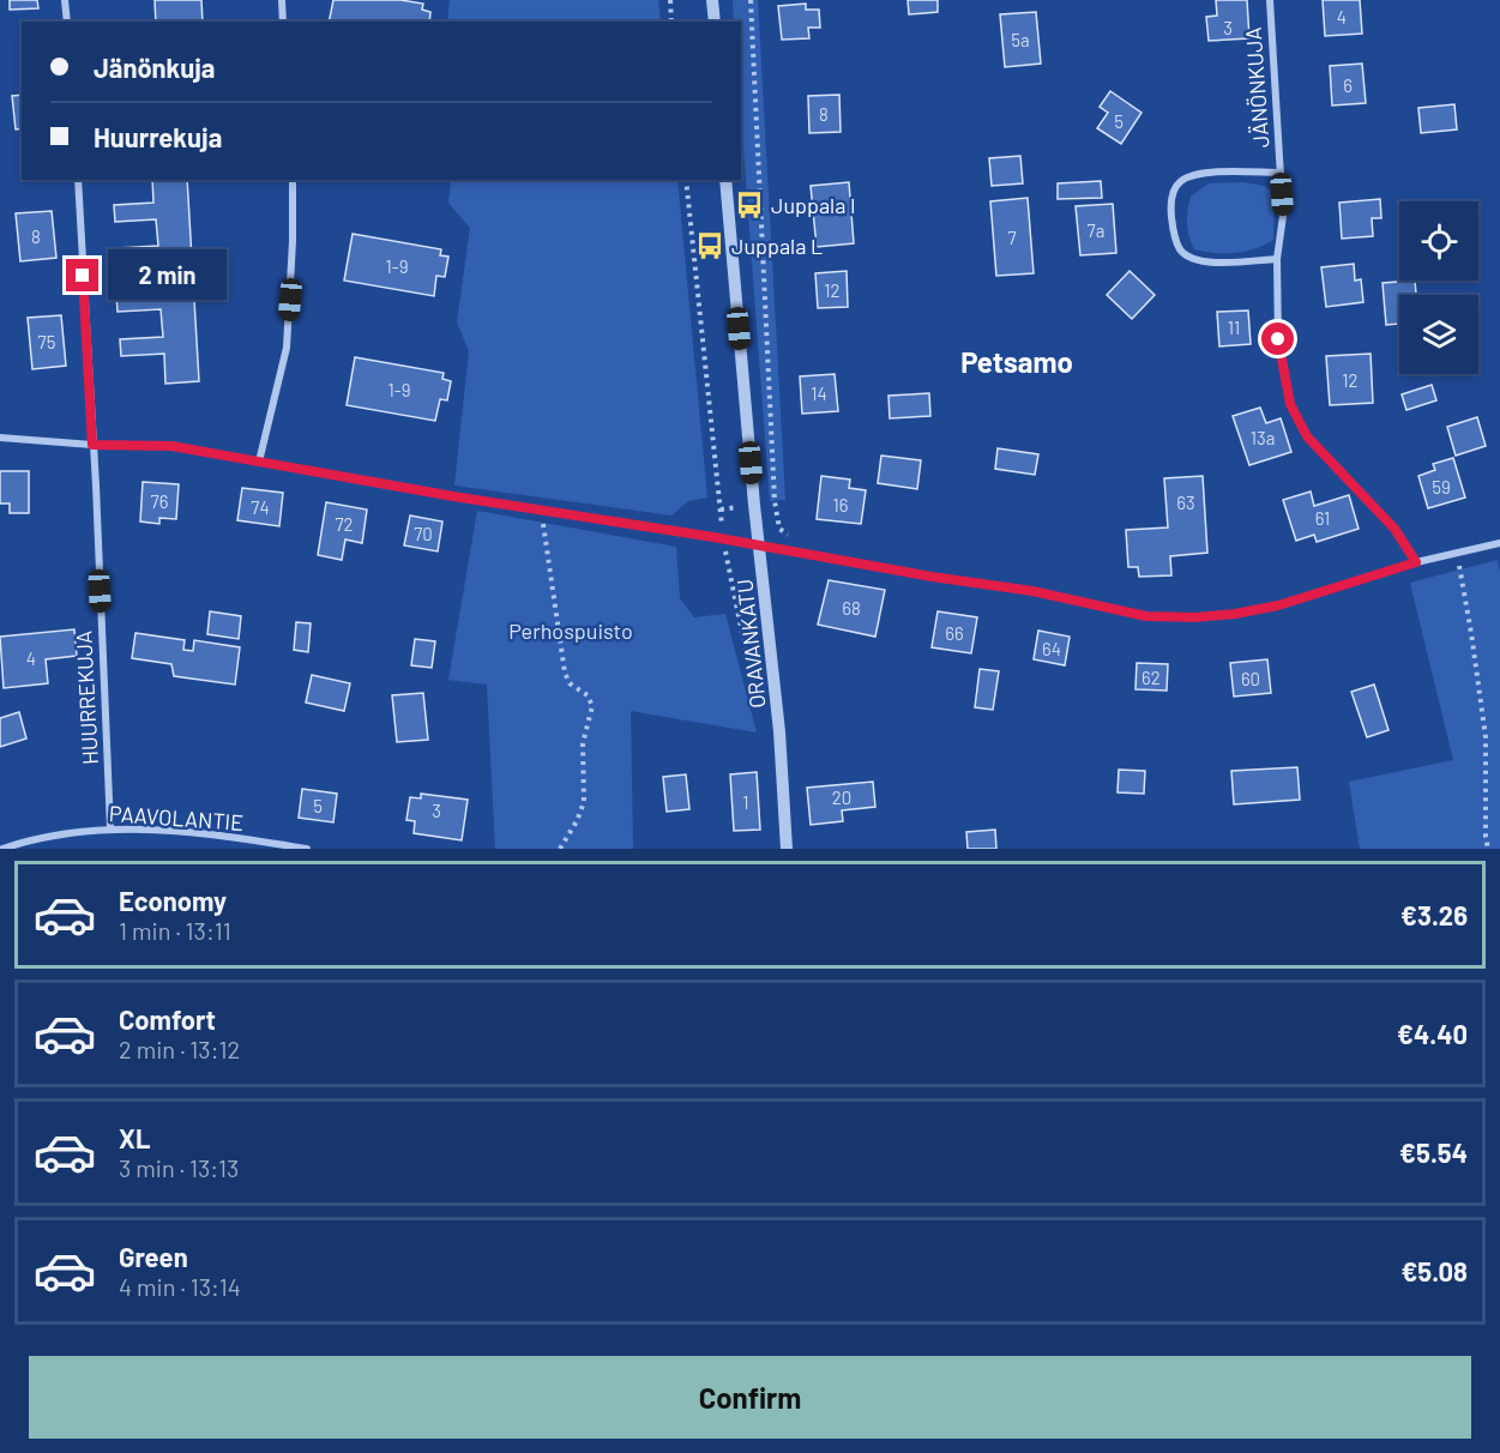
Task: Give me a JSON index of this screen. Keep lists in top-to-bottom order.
{
  "streets": {
    "street": [
      "JÄNÖNKUJA",
      "ORAVANKATU",
      "HUURREKUJA",
      "PAAVOLANTIE"
    ]
  },
  "crossings": [
    ["HUURREKUJA", "PAAVOLANTIE"]
  ],
  "districts": ["Petsamo"],
  "parks": ["Perhospuisto"],
  "places": {
    "bus stop": ["Juppala I", "Juppala L"]
  },
  "house_numbers": [
    "4",
    "3",
    "5a",
    "6",
    "8",
    "5",
    "7a",
    "8",
    "7",
    "1-9",
    "12",
    "11",
    "75",
    "12",
    "1-9",
    "14",
    "13a",
    "59",
    "76",
    "63",
    "16",
    "74",
    "61",
    "72",
    "70",
    "68",
    "66",
    "64",
    "4",
    "62",
    "60",
    "20",
    "1",
    "5",
    "3"
  ],
  "page": {
    "banner": ["Jänönkuja", "Huurrekuja"],
    "bubble": "2 min",
    "list": [
      {
        "name": "Economy",
        "note": "1 min · 13:11",
        "value": "€3.26"
      },
      {
        "name": "Comfort",
        "note": "2 min · 13:12",
        "value": "€4.40"
      },
      {
        "name": "XL",
        "note": "3 min · 13:13",
        "value": "€5.54"
      },
      {
        "name": "Green",
        "note": "4 min · 13:14",
        "value": "€5.08"
      }
    ],
    "buttons": "Confirm"
  }
}
